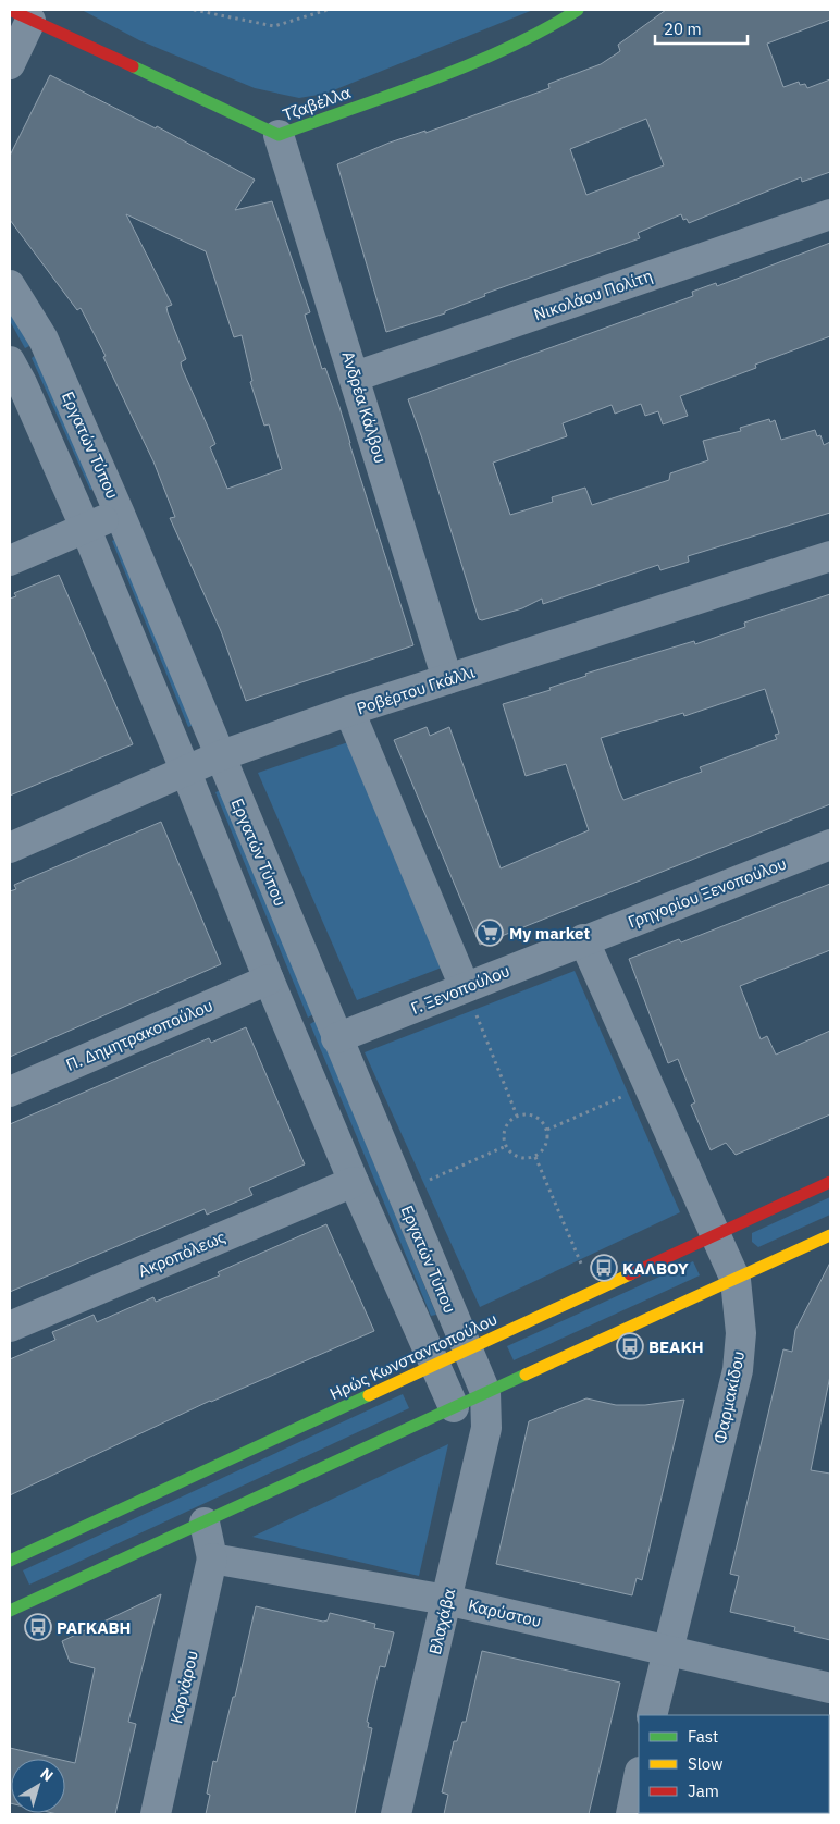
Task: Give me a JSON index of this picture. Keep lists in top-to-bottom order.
{
  "streets": {
    "street": [
      "Τζαβέλλα",
      "Νικολάου Πολίτη",
      "Ανδρέα Κάλβου",
      "Εργατών Τύπου",
      "Ροβέρτου Γκάλλι",
      "Γρηγορίου Ξενοπούλου",
      "Γ. Ξενοπούλου",
      "Π. Δημητρακοπούλου",
      "Ακροπόλεως",
      "Ηρώς Κωνσταντοπούλου",
      "Φαρμακίδου",
      "Καρύστου",
      "Βλαχάβα",
      "Κορνάρου"
    ]
  },
  "crossings": [
    ["Τζαβέλλα", "Ανδρέα Κάλβου"],
    ["Νικολάου Πολίτη", "Ανδρέα Κάλβου"],
    ["Ανδρέα Κάλβου", "Ροβέρτου Γκάλλι"],
    ["Εργατών Τύπου", "Ροβέρτου Γκάλλι"],
    ["Εργατών Τύπου", "Γ. Ξενοπούλου"],
    ["Εργατών Τύπου", "Ηρώς Κωνσταντοπούλου"],
    ["Εργατών Τύπου", "Βλαχάβα"],
    ["Γρηγορίου Ξενοπούλου", "Γ. Ξενοπούλου"],
    ["Γρηγορίου Ξενοπούλου", "Φαρμακίδου"],
    ["Γ. Ξενοπούλου", "Φαρμακίδου"],
    ["Ηρώς Κωνσταντοπούλου", "Φαρμακίδου"],
    ["Φαρμακίδου", "Καρύστου"],
    ["Καρύστου", "Βλαχάβα"],
    ["Καρύστου", "Κορνάρου"]
  ],
  "places": {
    "supermarket": ["My market"],
    "bus stop": ["ΚΑΛΒΟΥ", "ΒΕΑΚΗ", "ΡΑΓΚΑΒΗ"]
  },
  "legend": ["Fast", "Slow", "Jam"],
  "scale_bar": "20 m",
  "north": "top right"
}
